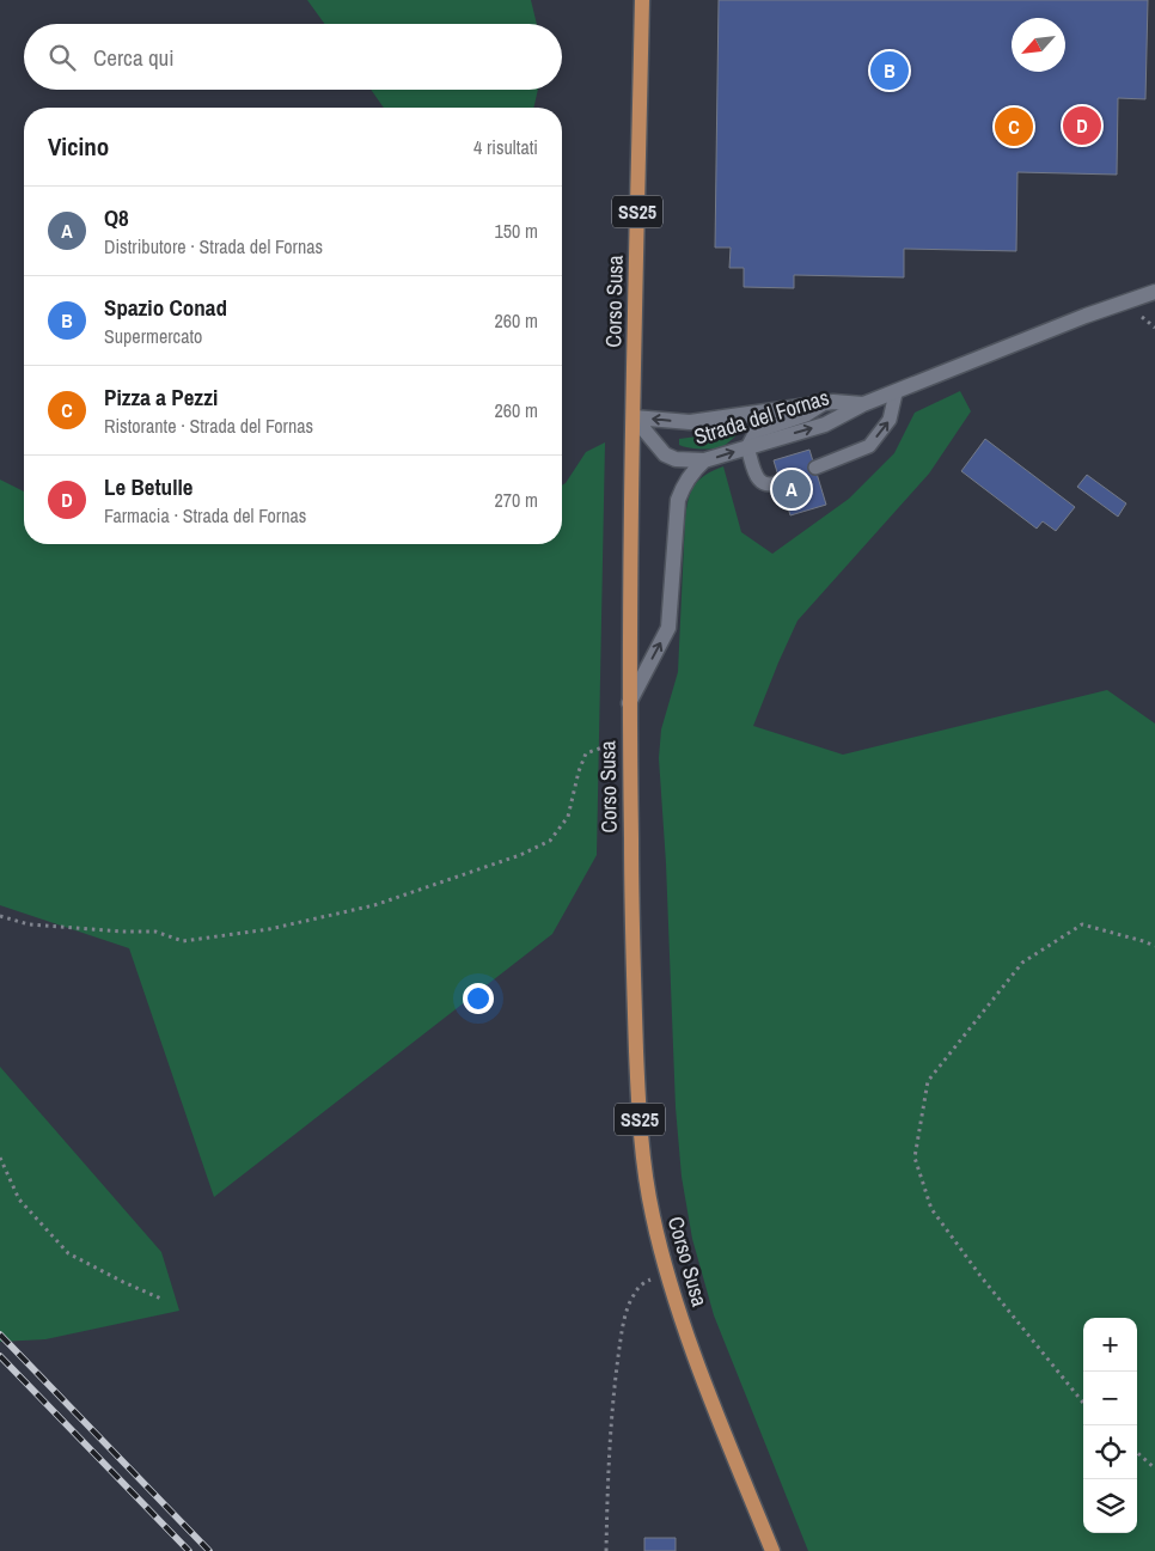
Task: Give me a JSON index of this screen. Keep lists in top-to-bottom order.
{
  "streets": {
    "main road": ["SS25", "Corso Susa"],
    "street": ["Strada del Fornas"]
  },
  "crossings": [
    ["Corso Susa", "Strada del Fornas"]
  ],
  "north": "bottom left",
  "page": {
    "search": "Cerca qui",
    "pins": [
      "B",
      "D",
      "C",
      "A"
    ],
    "heading": ["Vicino", "4 risultati"],
    "list": [
      {
        "mark": "A",
        "name": "Q8",
        "note": "Distributore · Strada del Fornas",
        "value": "150 m"
      },
      {
        "mark": "B",
        "name": "Spazio Conad",
        "note": "Supermercato",
        "value": "260 m"
      },
      {
        "mark": "C",
        "name": "Pizza a Pezzi",
        "note": "Ristorante · Strada del Fornas",
        "value": "260 m"
      },
      {
        "mark": "D",
        "name": "Le Betulle",
        "note": "Farmacia · Strada del Fornas",
        "value": "270 m"
      }
    ],
    "map_buttons": ["+", "−"]
  }
}
